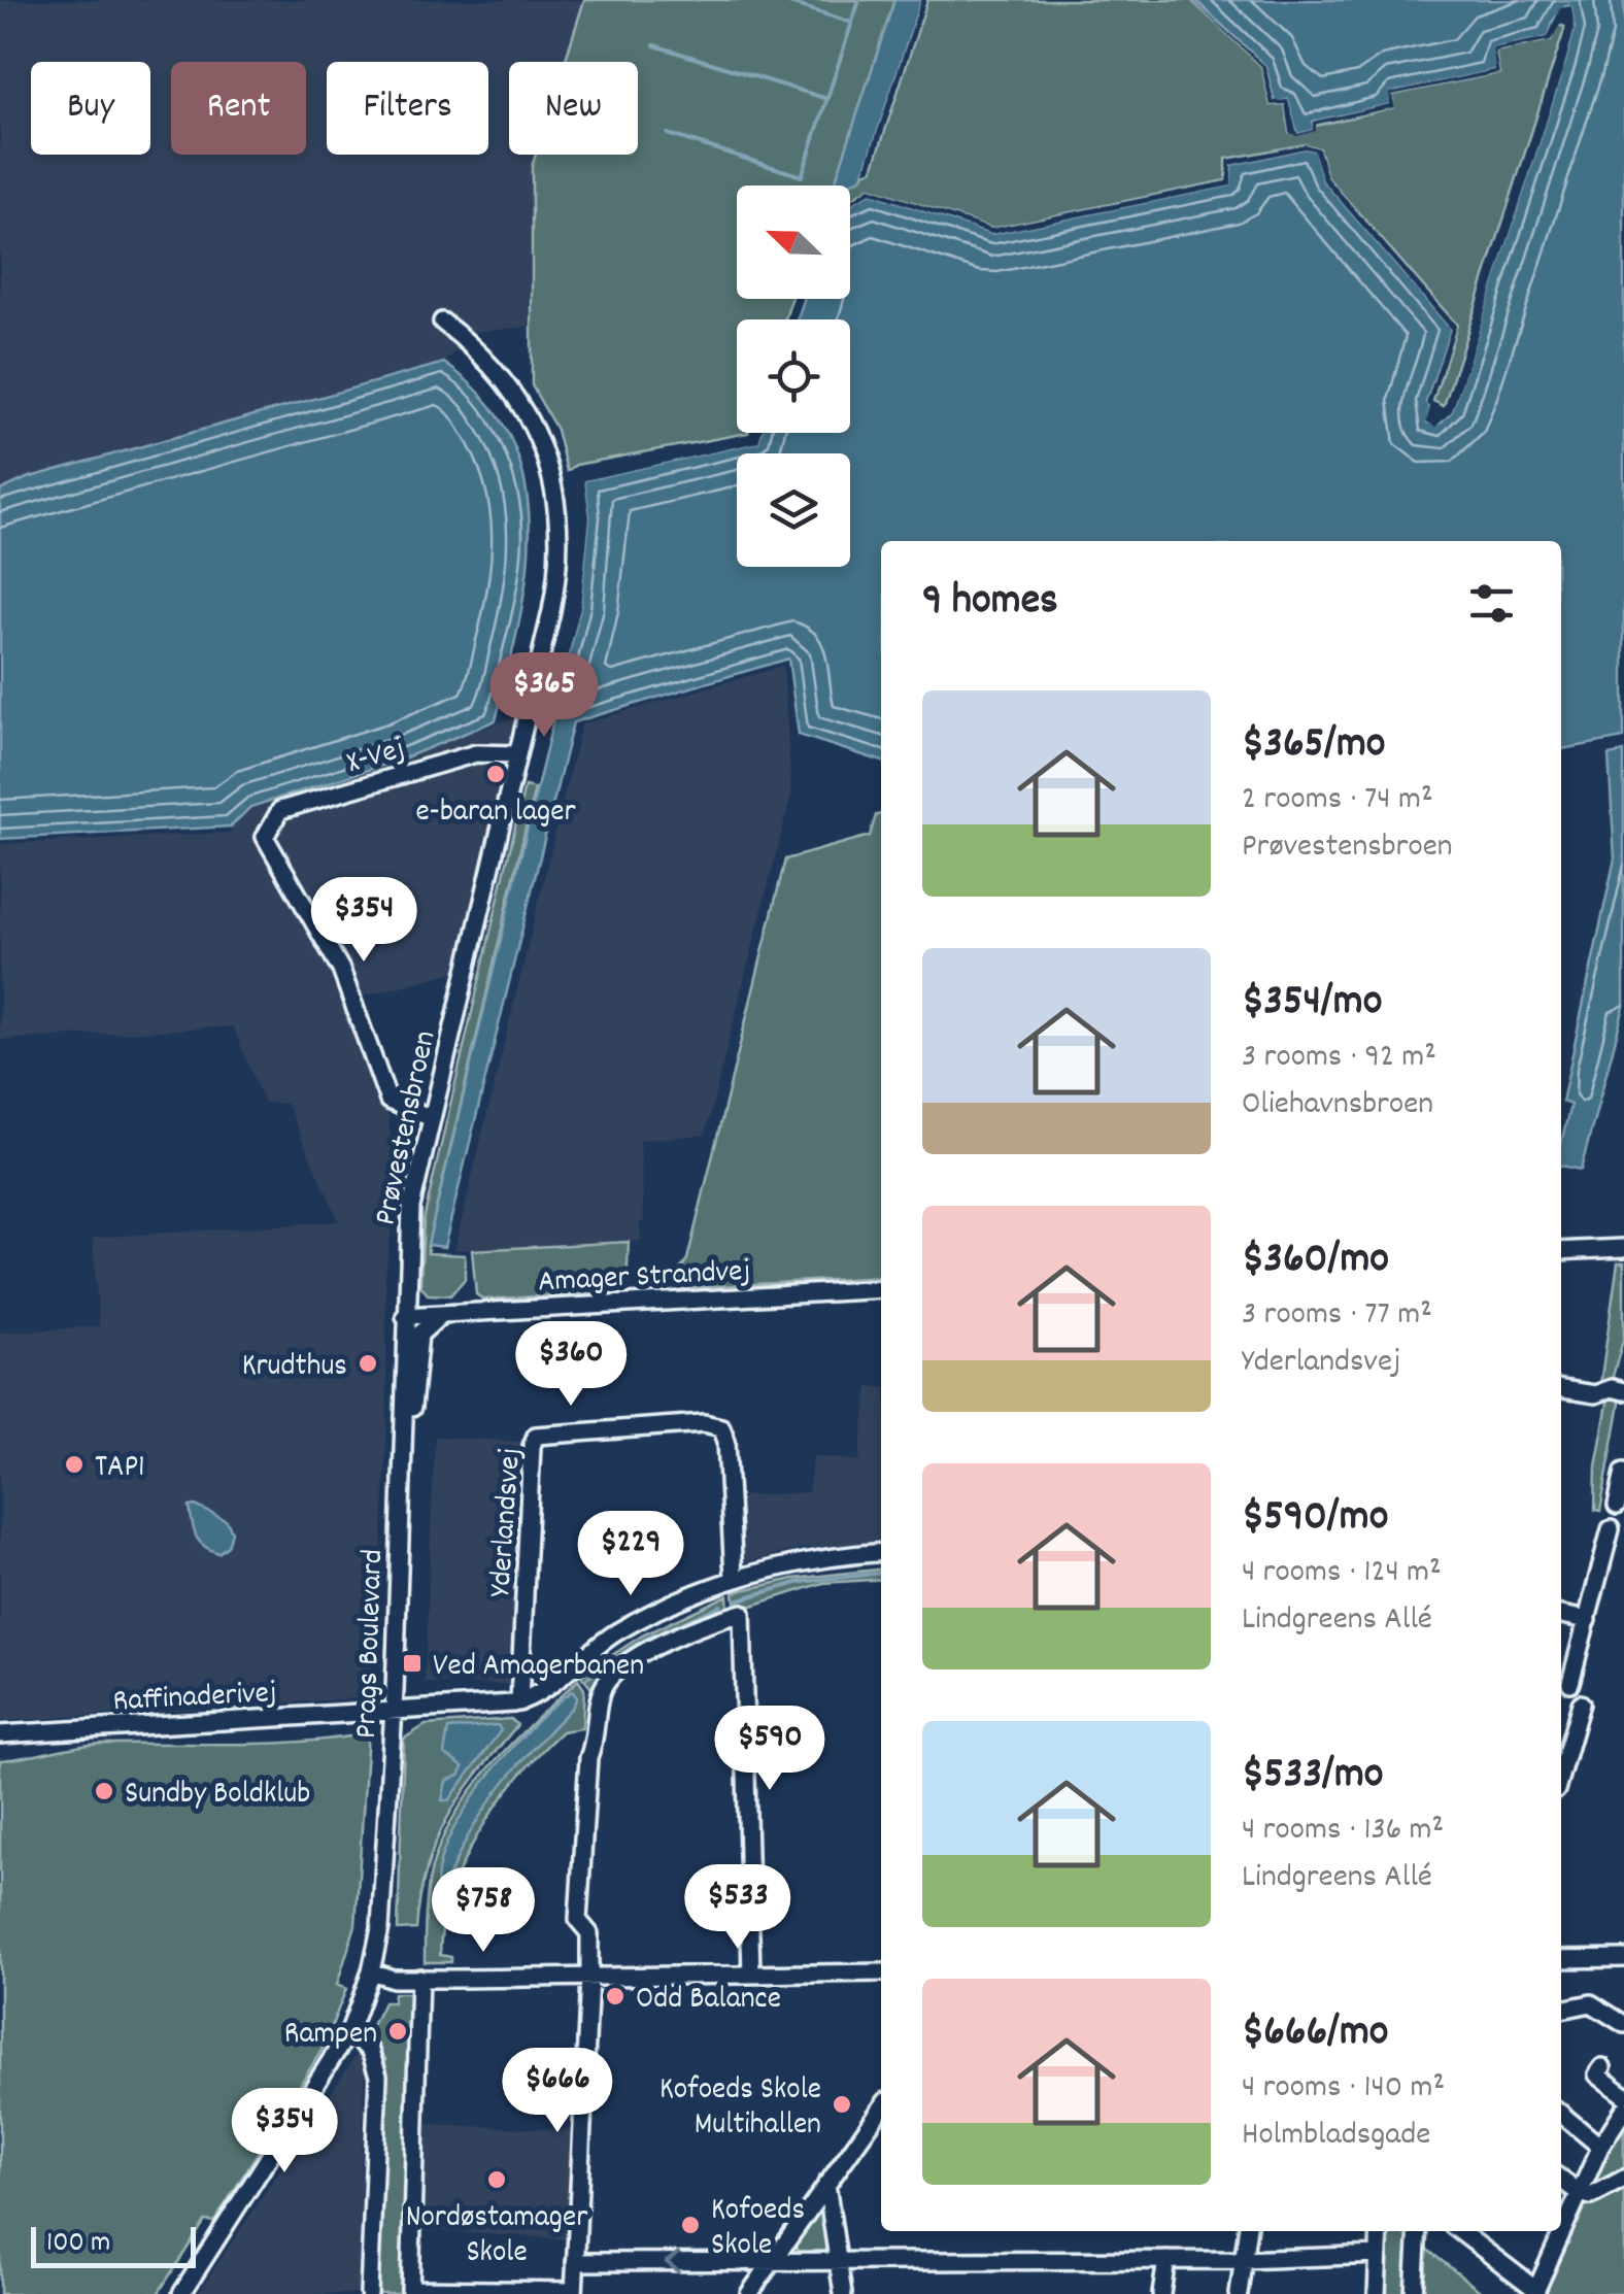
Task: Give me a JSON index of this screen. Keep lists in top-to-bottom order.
{
  "streets": {
    "street": [
      "X-Vej",
      "Prøvestensbroen",
      "Amager Strandvej",
      "Yderlandsvej",
      "Prags Boulevard",
      "Raffinaderivej"
    ]
  },
  "crossings": [
    ["X-Vej", "Prøvestensbroen"],
    ["Prøvestensbroen", "Amager Strandvej"],
    ["Prøvestensbroen", "Prags Boulevard"],
    ["Amager Strandvej", "Prags Boulevard"],
    ["Prags Boulevard", "Raffinaderivej"]
  ],
  "places": {
    "other": [
      "e-baran lager",
      "Krudthus",
      "TAP1",
      "Sundby Boldklub",
      "Odd Balance",
      "Rampen",
      "Kofoeds Skole Multihallen",
      "Nordøstamager Skole",
      "Kofoeds Skole"
    ],
    "transit": ["Ved Amagerbanen"]
  },
  "scale_bar": "100 m",
  "north": "top left",
  "page": {
    "chip": [
      "Buy",
      "Rent",
      "Filters",
      "New"
    ],
    "heading": "9 homes",
    "price": [
      "$365",
      "$354",
      "$360",
      "$229",
      "$590",
      "$533",
      "$758",
      "$666",
      "$354"
    ],
    "list": [
      {
        "name": "$365/mo",
        "note": "2 rooms · 74 m² · Prøvestensbroen"
      },
      {
        "name": "$354/mo",
        "note": "3 rooms · 92 m² · Oliehavnsbroen"
      },
      {
        "name": "$360/mo",
        "note": "3 rooms · 77 m² · Yderlandsvej"
      },
      {
        "name": "$590/mo",
        "note": "4 rooms · 124 m² · Lindgreens Allé"
      },
      {
        "name": "$533/mo",
        "note": "4 rooms · 136 m² · Lindgreens Allé"
      },
      {
        "name": "$666/mo",
        "note": "4 rooms · 140 m² · Holmbladsgade"
      }
    ],
    "scale": "100 m"
  }
}
